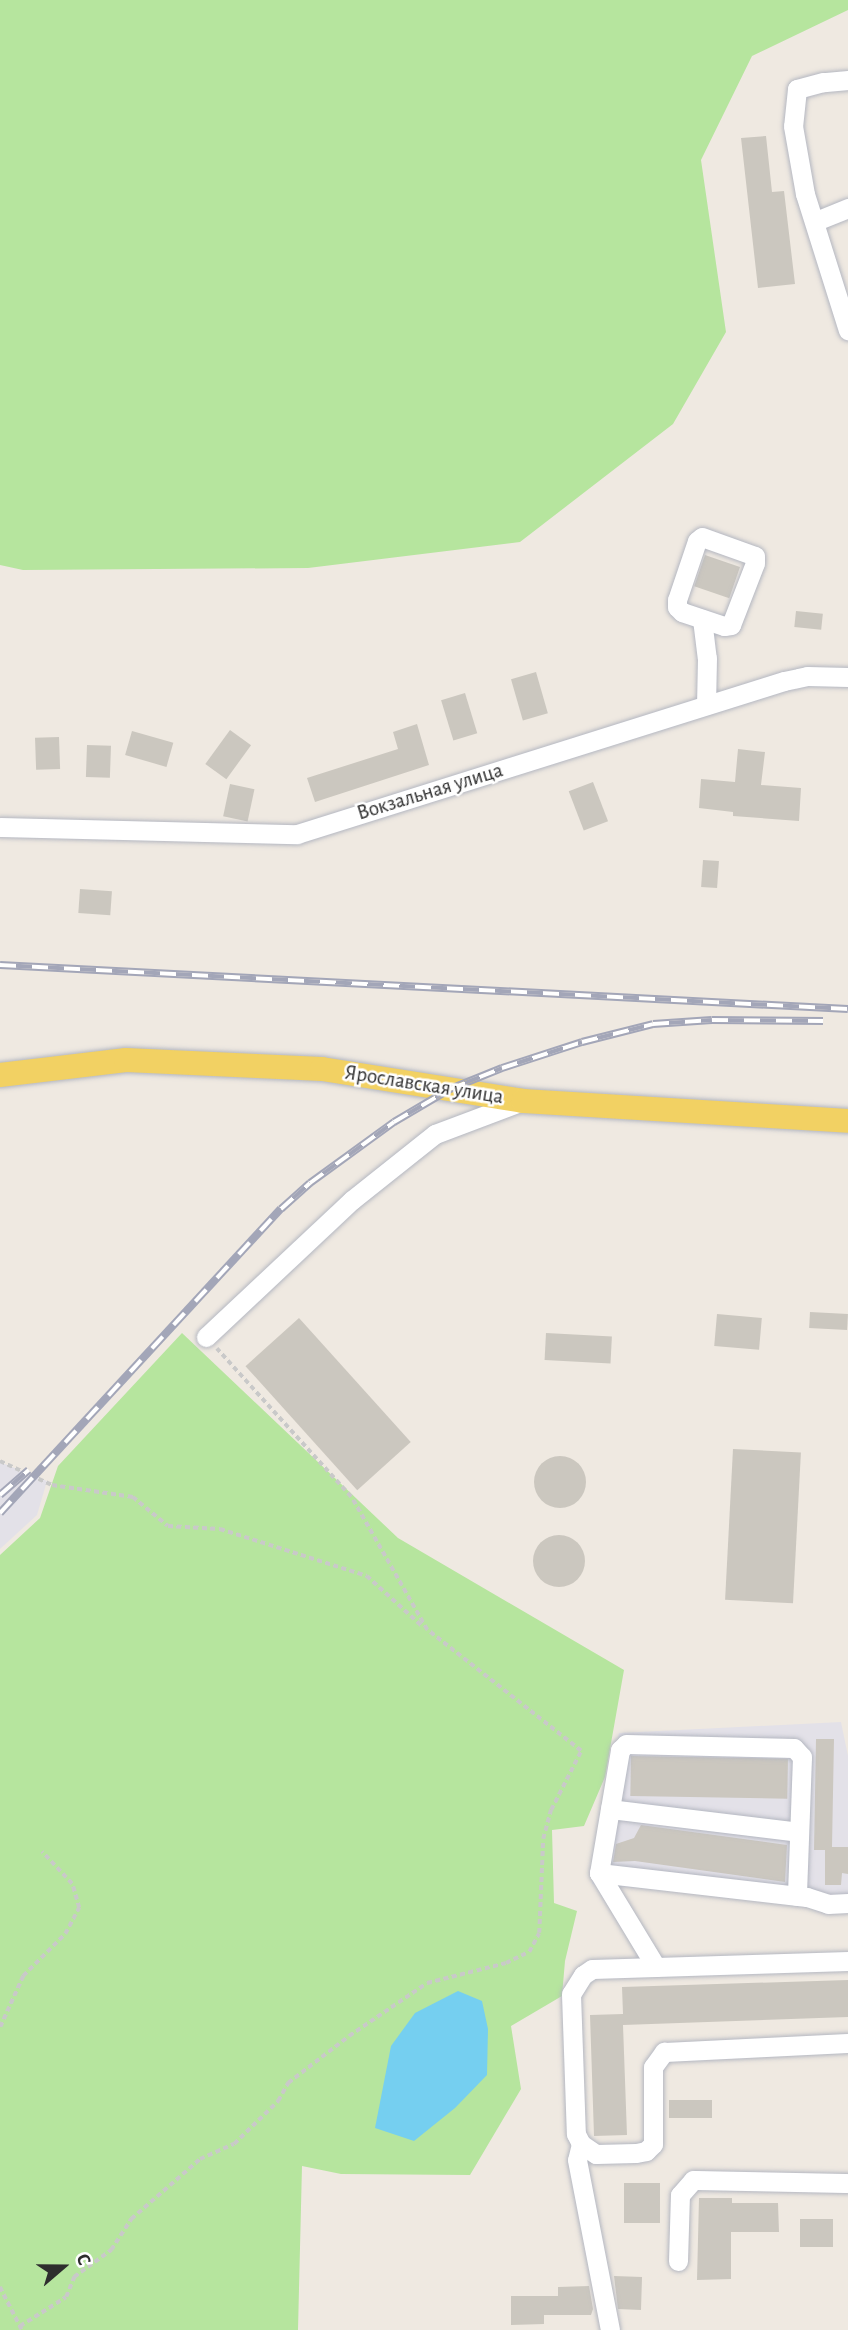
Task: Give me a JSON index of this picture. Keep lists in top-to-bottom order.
{
  "streets": {
    "main road": ["Ярославская улица"],
    "street": ["Вокзальная улица"]
  },
  "north": "right"
}
